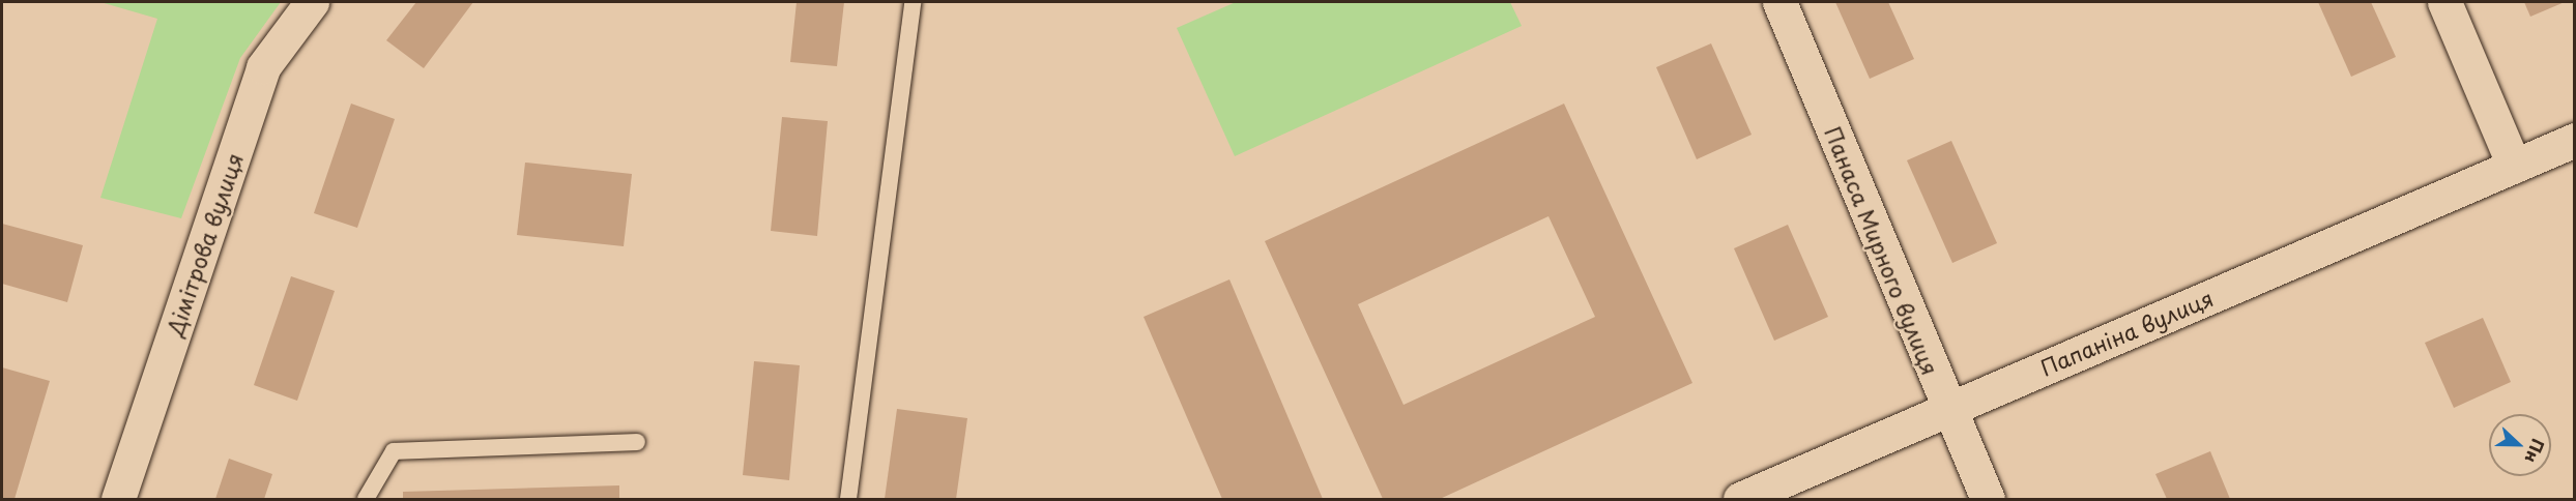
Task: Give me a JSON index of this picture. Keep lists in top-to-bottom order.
{
  "streets": {
    "street": ["Дімітрова вулиця", "Панаса Мирного вулиця", "Папаніна вулиця"]
  },
  "crossings": [
    ["Панаса Мирного вулиця", "Папаніна вулиця"]
  ],
  "north": "right"
}
